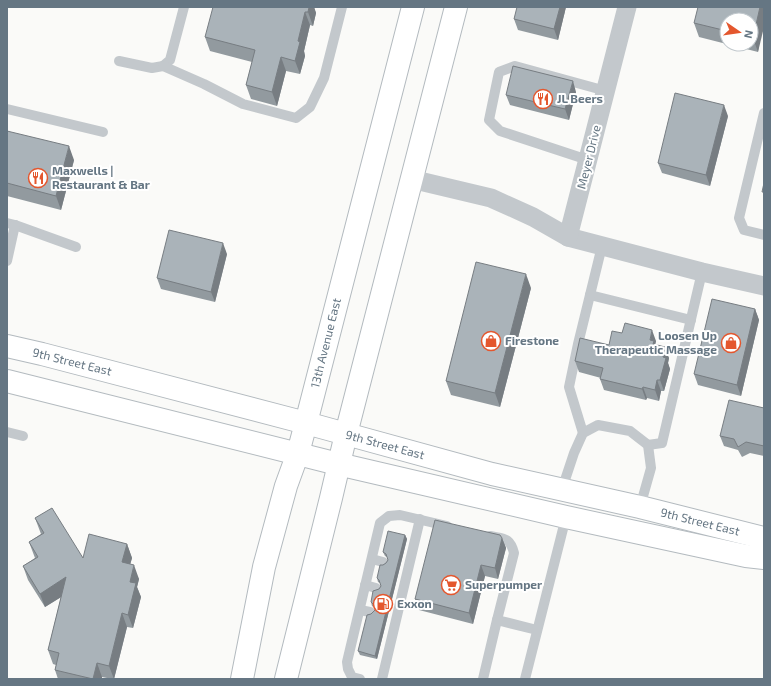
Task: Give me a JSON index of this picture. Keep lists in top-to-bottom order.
{
  "streets": {
    "main road": ["13th Avenue East", "9th Street East"],
    "street": ["Meyer Drive"]
  },
  "crossings": [
    ["13th Avenue East", "9th Street East"]
  ],
  "places": {
    "restaurant": ["JL Beers", "Maxwells | Restaurant & Bar"],
    "shop": ["Firestone", "Loosen Up Therapeutic Massage"],
    "supermarket": ["Superpumper"],
    "fuel station": ["Exxon"]
  },
  "north": "right"
}
